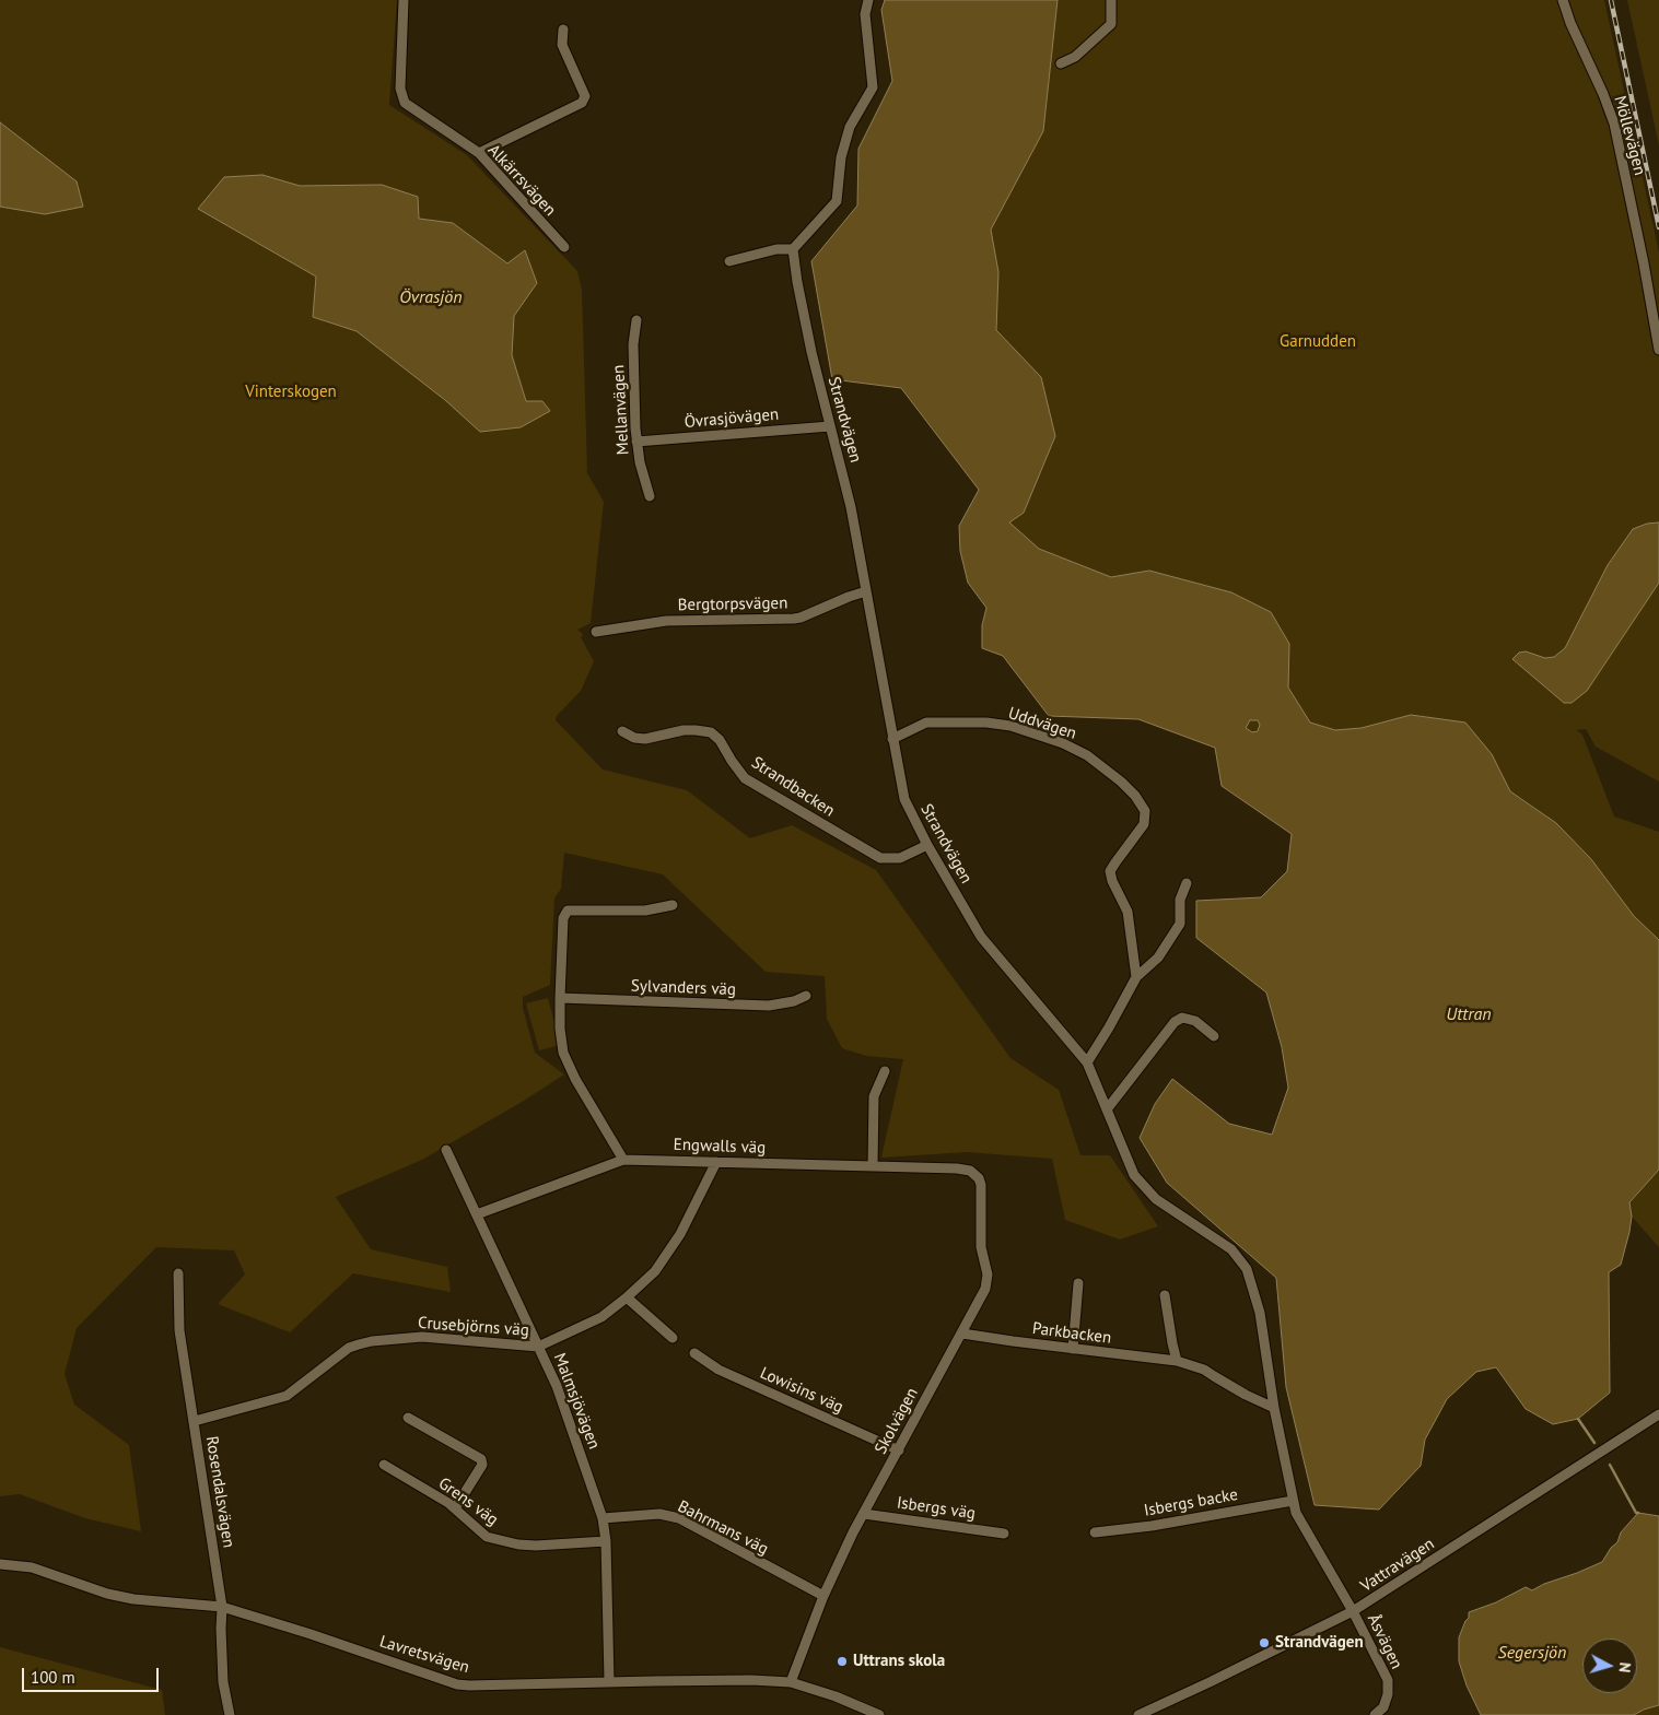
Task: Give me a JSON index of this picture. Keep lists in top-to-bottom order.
{
  "streets": {
    "street": [
      "Möllevägen",
      "Alkärrsvägen",
      "Mellanvägen",
      "Övrasjövägen",
      "Strandvägen",
      "Bergtorpsvägen",
      "Uddvägen",
      "Strandbacken",
      "Sylvanders väg",
      "Engwalls väg",
      "Crusebjörns väg",
      "Parkbacken",
      "Lowisins väg",
      "Malmsjövägen",
      "Skolvägen",
      "Rosendalsvägen",
      "Grens väg",
      "Isbergs backe",
      "Isbergs väg",
      "Bahrmans väg",
      "Vattravägen",
      "Åsvägen",
      "Lavretsvägen"
    ]
  },
  "crossings": [
    ["Mellanvägen", "Övrasjövägen"],
    ["Övrasjövägen", "Strandvägen"],
    ["Strandvägen", "Bergtorpsvägen"],
    ["Strandvägen", "Uddvägen"],
    ["Strandvägen", "Strandbacken"],
    ["Strandvägen", "Parkbacken"],
    ["Strandvägen", "Isbergs backe"],
    ["Strandvägen", "Vattravägen"],
    ["Strandvägen", "Åsvägen"],
    ["Engwalls väg", "Crusebjörns väg"],
    ["Engwalls väg", "Malmsjövägen"],
    ["Engwalls väg", "Skolvägen"],
    ["Crusebjörns väg", "Malmsjövägen"],
    ["Crusebjörns väg", "Rosendalsvägen"],
    ["Parkbacken", "Skolvägen"],
    ["Lowisins väg", "Skolvägen"],
    ["Malmsjövägen", "Grens väg"],
    ["Malmsjövägen", "Bahrmans väg"],
    ["Malmsjövägen", "Lavretsvägen"],
    ["Skolvägen", "Isbergs väg"],
    ["Skolvägen", "Bahrmans väg"],
    ["Skolvägen", "Lavretsvägen"],
    ["Rosendalsvägen", "Lavretsvägen"],
    ["Vattravägen", "Åsvägen"]
  ],
  "water": ["Övrasjön", "Uttran", "Segersjön"],
  "parks": ["Garnudden", "Vinterskogen"],
  "places": ["Strandvägen", "Uttrans skola"],
  "scale_bar": "100 m",
  "north": "right"
}
